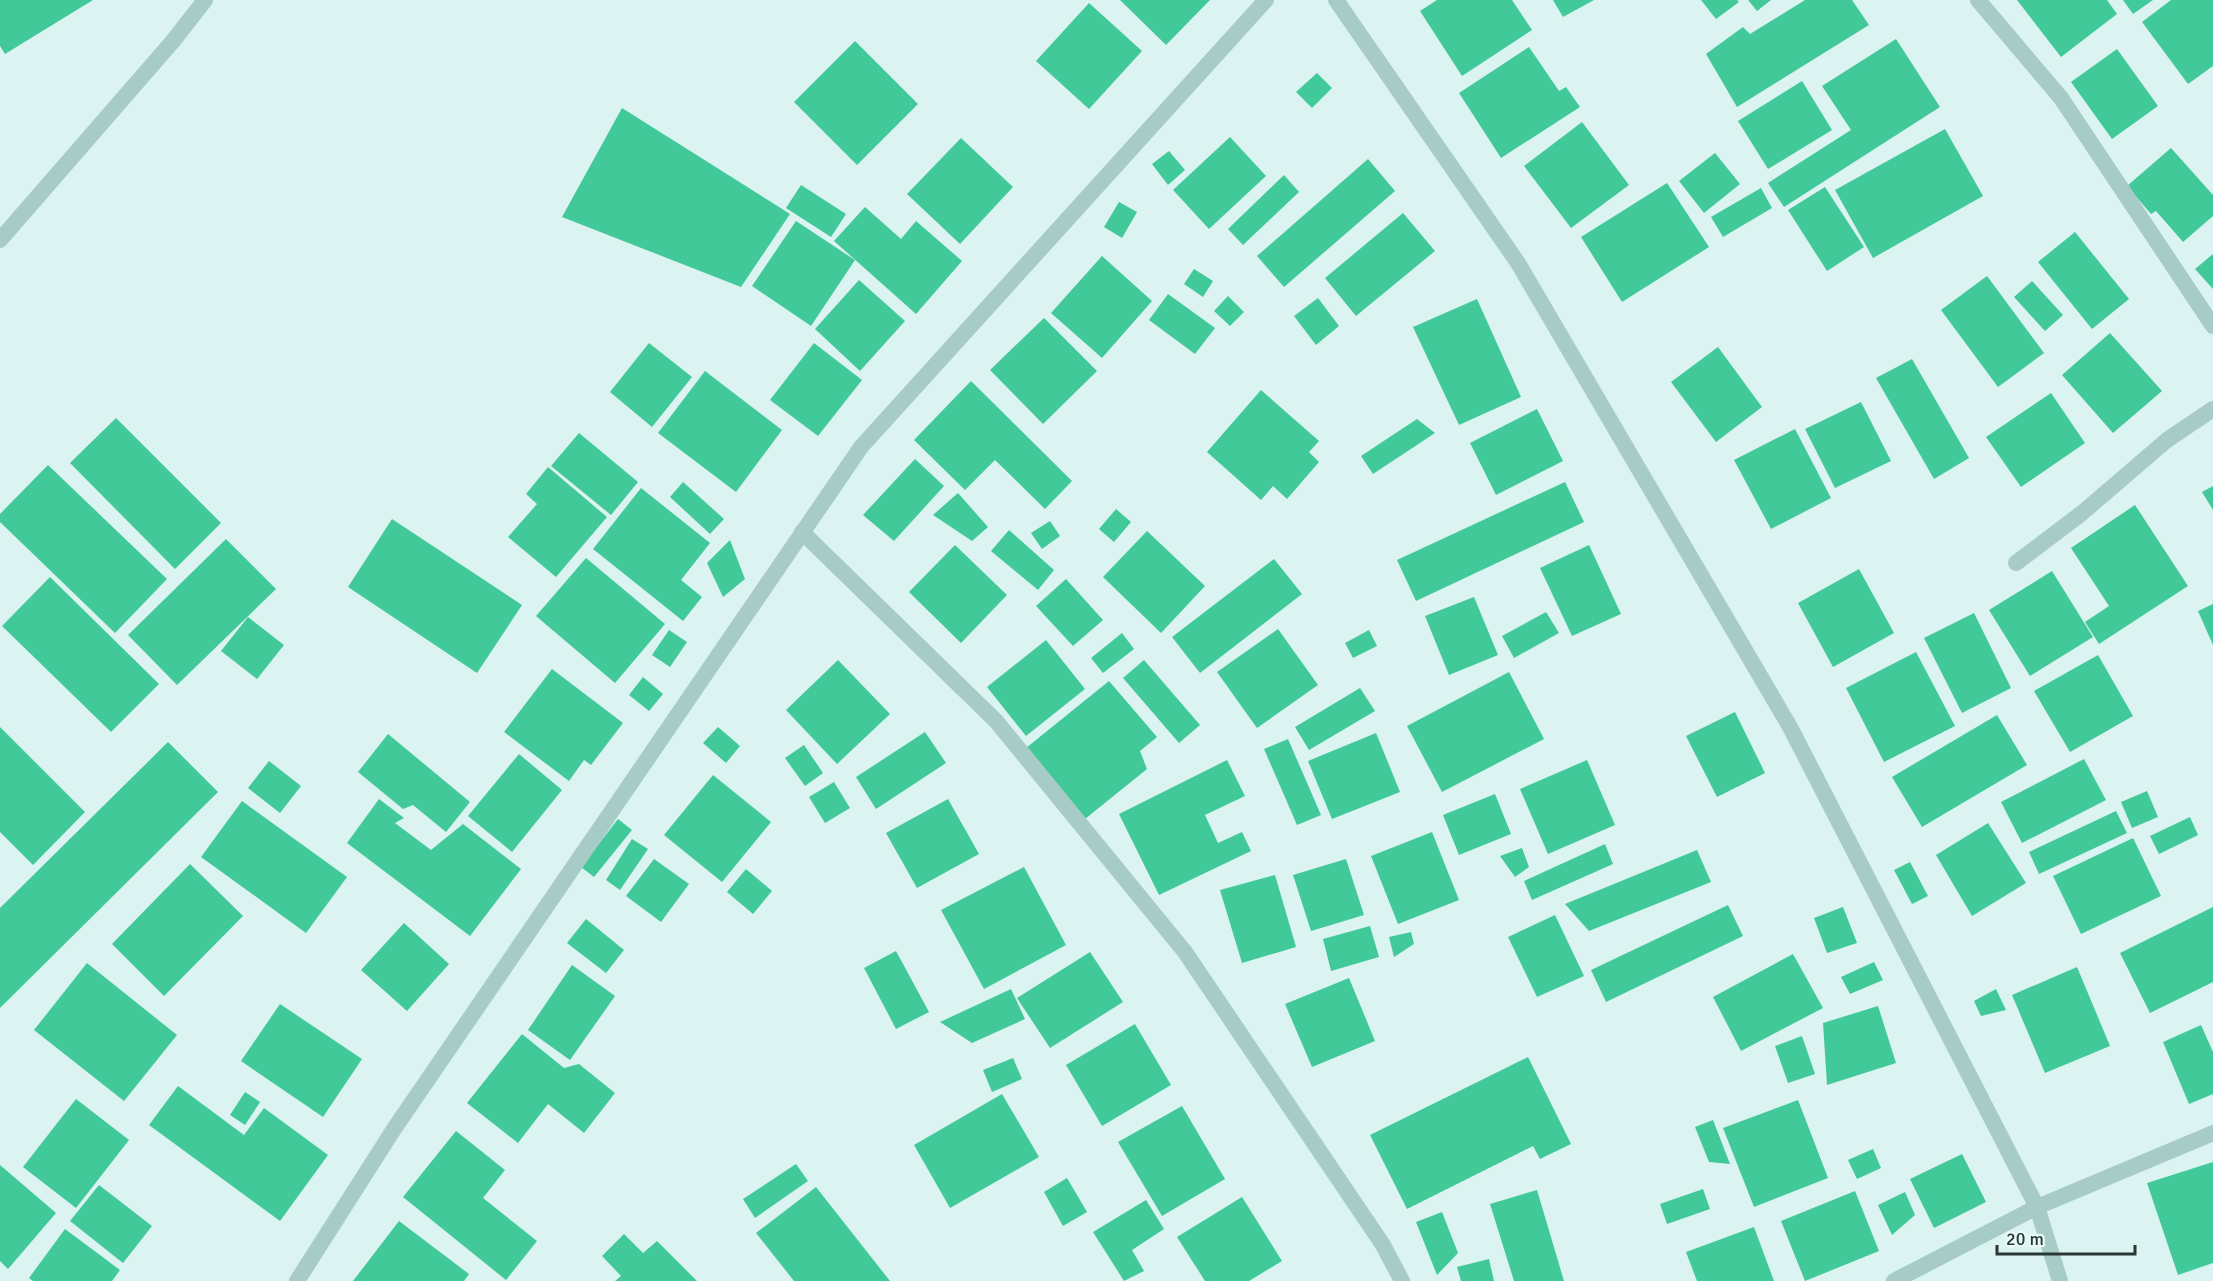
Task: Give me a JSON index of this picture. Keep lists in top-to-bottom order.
{
  "scale_bar": "20 m"
}
